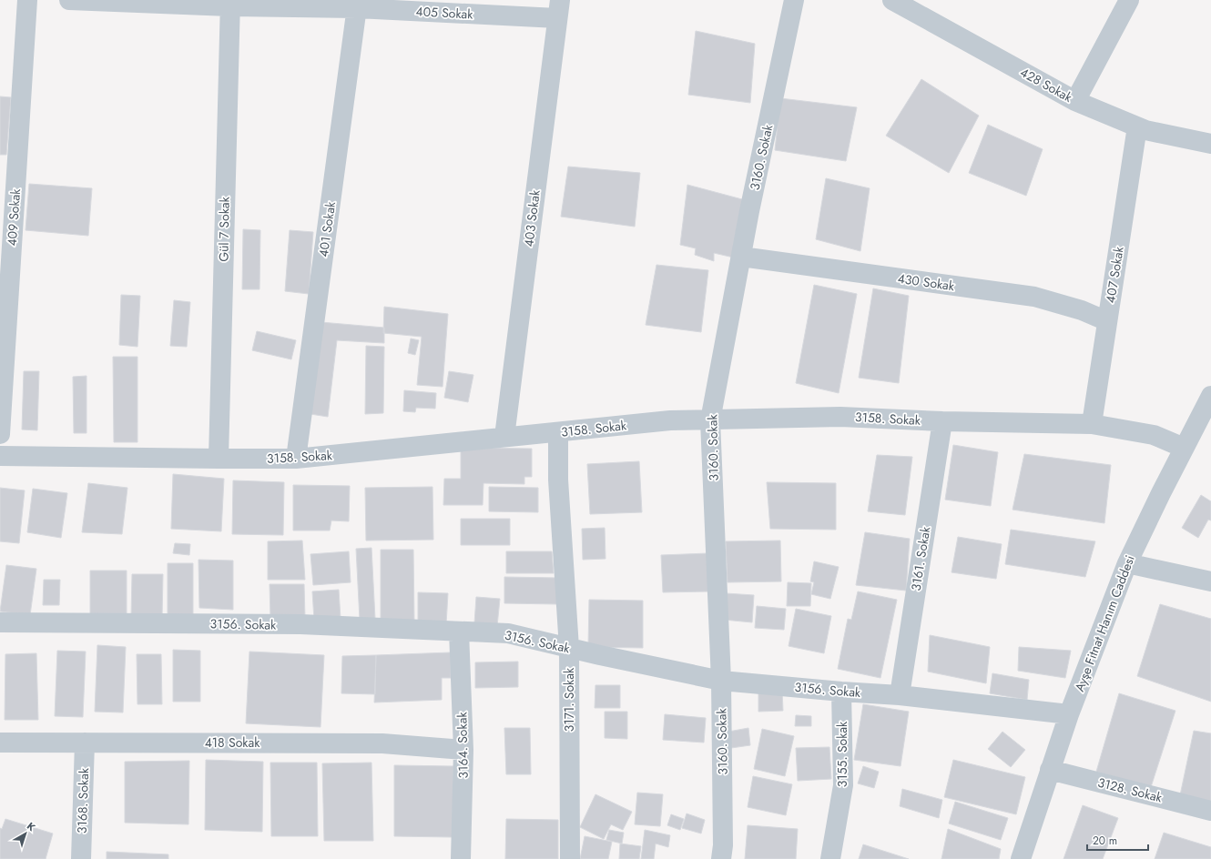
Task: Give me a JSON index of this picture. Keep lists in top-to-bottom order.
{
  "streets": {
    "street": [
      "405 Sokak",
      "428 Sokak",
      "3160. Sokak",
      "409 Sokak",
      "403 Sokak",
      "Gül 7 Sokak",
      "401 Sokak",
      "407 Sokak",
      "430 Sokak",
      "3158. Sokak",
      "3161. Sokak",
      "Ayşe Fitnat Hanım Caddesi",
      "3156. Sokak",
      "3171. Sokak",
      "418 Sokak",
      "3164. Sokak",
      "3155. Sokak",
      "3128. Sokak",
      "3168. Sokak"
    ]
  },
  "crossings": [
    ["405 Sokak", "403 Sokak"],
    ["405 Sokak", "Gül 7 Sokak"],
    ["405 Sokak", "401 Sokak"],
    ["428 Sokak", "407 Sokak"],
    ["3160. Sokak", "430 Sokak"],
    ["3160. Sokak", "3158. Sokak"],
    ["3160. Sokak", "3156. Sokak"],
    ["403 Sokak", "3158. Sokak"],
    ["Gül 7 Sokak", "3158. Sokak"],
    ["401 Sokak", "3158. Sokak"],
    ["407 Sokak", "430 Sokak"],
    ["407 Sokak", "3158. Sokak"],
    ["3158. Sokak", "3161. Sokak"],
    ["3158. Sokak", "Ayşe Fitnat Hanım Caddesi"],
    ["3158. Sokak", "3171. Sokak"],
    ["3161. Sokak", "3156. Sokak"],
    ["Ayşe Fitnat Hanım Caddesi", "3156. Sokak"],
    ["Ayşe Fitnat Hanım Caddesi", "3128. Sokak"],
    ["3156. Sokak", "3171. Sokak"],
    ["3156. Sokak", "3164. Sokak"],
    ["3156. Sokak", "3155. Sokak"],
    ["418 Sokak", "3164. Sokak"],
    ["418 Sokak", "3168. Sokak"]
  ],
  "scale_bar": "20 m",
  "north": "top right"
}
